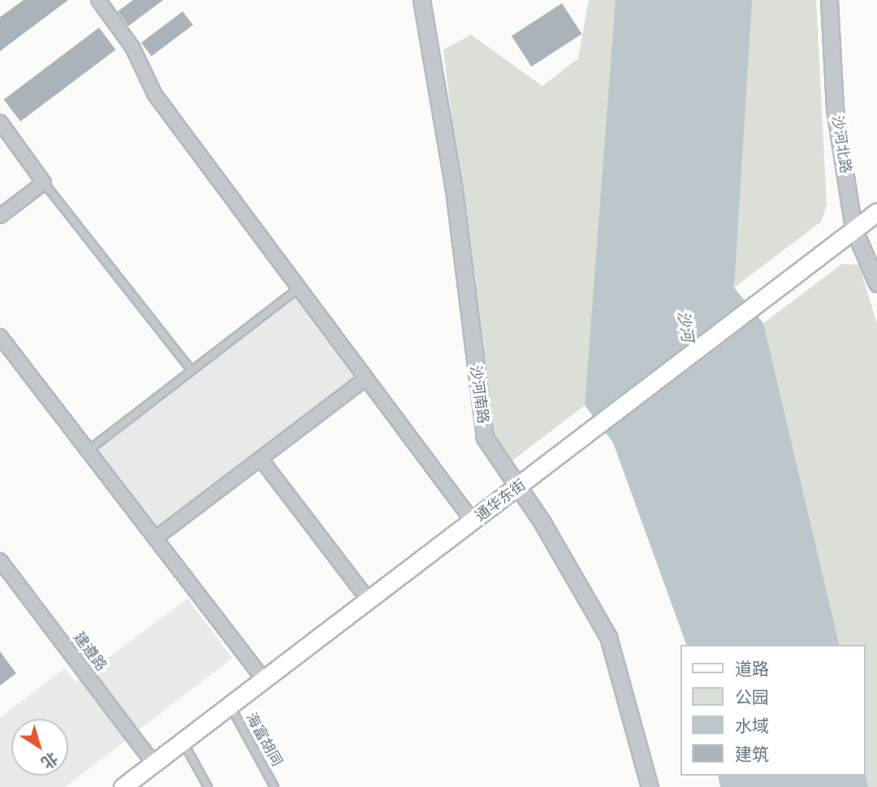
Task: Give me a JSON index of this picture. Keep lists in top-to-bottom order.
{
  "streets": {
    "main road": ["通华东街"],
    "street": ["沙河北路", "沙河南路", "建遵路"],
    "lane": ["海富胡同"]
  },
  "crossings": [
    ["沙河北路", "通华东街"],
    ["沙河南路", "通华东街"],
    ["通华东街", "建遵路"],
    ["通华东街", "海富胡同"]
  ],
  "water": ["沙河"],
  "legend": [
    "道路",
    "公园",
    "水域",
    "建筑"
  ],
  "north": "bottom right"
}
